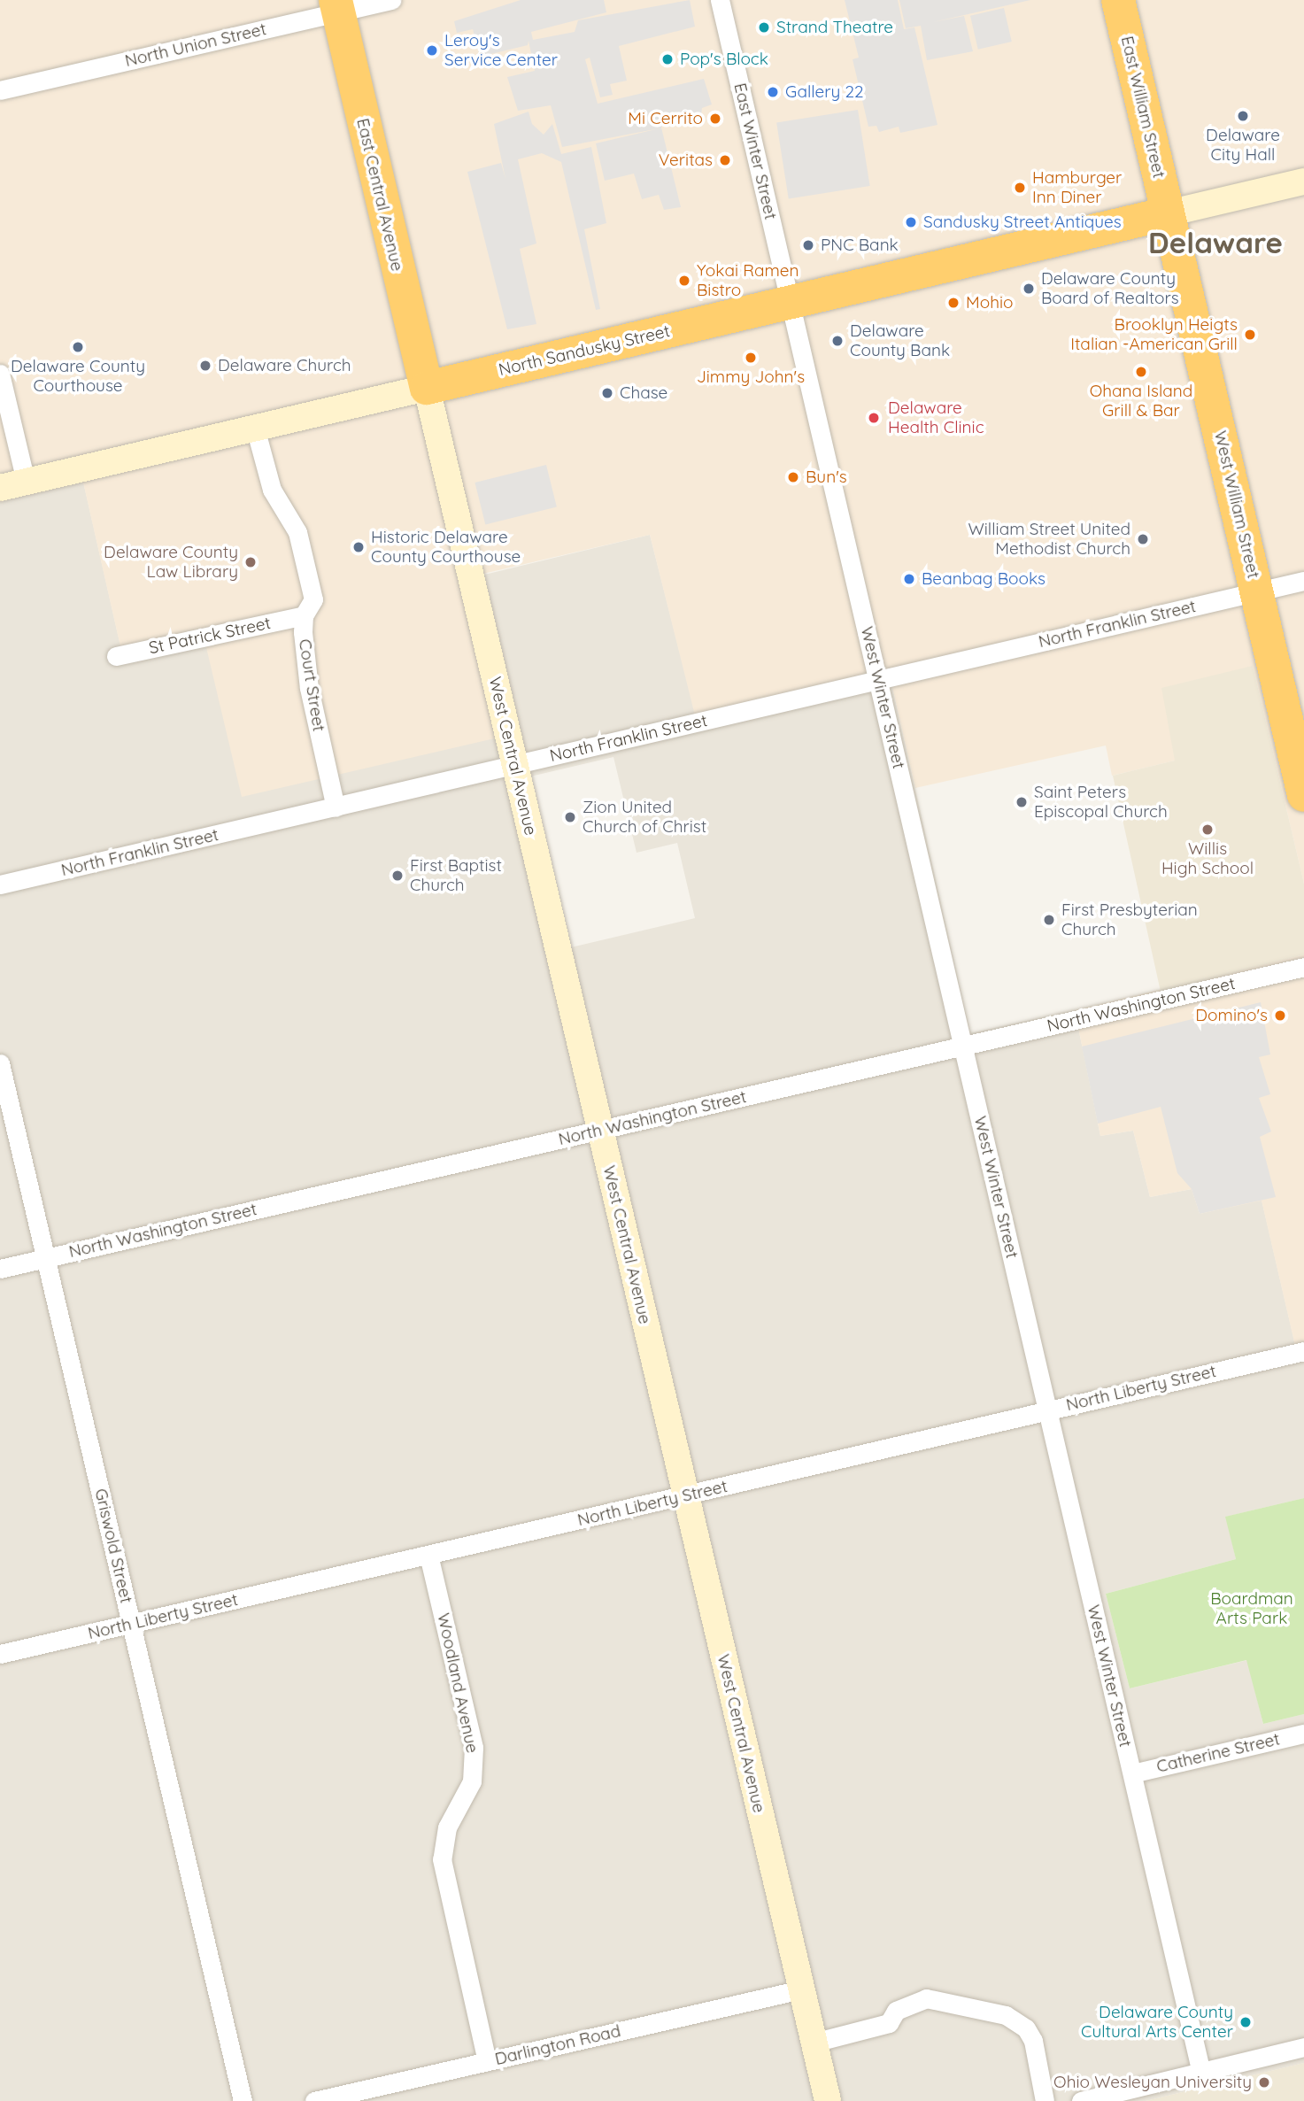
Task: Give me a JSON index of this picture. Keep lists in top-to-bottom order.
{
  "streets": {
    "highway": [
      "East William Street",
      "East Central Avenue",
      "North Sandusky Street",
      "West William Street"
    ],
    "main road": ["West Central Avenue"],
    "street": [
      "North Union Street",
      "East Winter Street",
      "North Franklin Street",
      "St Patrick Street",
      "Court Street",
      "West Winter Street",
      "North Washington Street",
      "North Liberty Street",
      "Griswold Street",
      "Woodland Avenue",
      "Catherine Street",
      "Darlington Road"
    ]
  },
  "crossings": [
    ["North Union Street", "East Central Avenue"],
    ["East William Street", "North Sandusky Street"],
    ["East William Street", "West William Street"],
    ["East Winter Street", "North Sandusky Street"],
    ["East Winter Street", "West Winter Street"],
    ["East Central Avenue", "North Sandusky Street"],
    ["East Central Avenue", "West Central Avenue"],
    ["North Sandusky Street", "West William Street"],
    ["North Sandusky Street", "Court Street"],
    ["North Sandusky Street", "West Winter Street"],
    ["North Sandusky Street", "West Central Avenue"],
    ["West William Street", "North Franklin Street"],
    ["North Franklin Street", "Court Street"],
    ["North Franklin Street", "West Winter Street"],
    ["North Franklin Street", "West Central Avenue"],
    ["St Patrick Street", "Court Street"],
    ["West Winter Street", "North Washington Street"],
    ["West Winter Street", "North Liberty Street"],
    ["West Winter Street", "Catherine Street"],
    ["West Central Avenue", "North Washington Street"],
    ["West Central Avenue", "North Liberty Street"],
    ["West Central Avenue", "Darlington Road"],
    ["North Washington Street", "Griswold Street"],
    ["North Liberty Street", "Griswold Street"],
    ["North Liberty Street", "Woodland Avenue"],
    ["Woodland Avenue", "Darlington Road"]
  ],
  "districts": ["Delaware"],
  "parks": ["Boardman Arts Park"],
  "places": [
    "Strand Theatre",
    "Leroy's Service Center",
    "Pop's Block",
    "Gallery 22",
    "Delaware City Hall",
    "Mi Cerrito",
    "Veritas",
    "Hamburger Inn Diner",
    "Sandusky Street Antiques",
    "PNC Bank",
    "Yokai Ramen Bistro",
    "Delaware County Board of Realtors",
    "Mohio",
    "Brooklyn Heigts Italian -American Grill",
    "Delaware County Bank",
    "Delaware County Courthouse",
    "Jimmy John's",
    "Delaware Church",
    "Ohana Island Grill & Bar",
    "Chase",
    "Delaware Health Clinic",
    "Bun's",
    "William Street United Methodist Church",
    "Historic Delaware County Courthouse",
    "Delaware County Law Library",
    "Beanbag Books",
    "Saint Peters Episcopal Church",
    "Zion United Church of Christ",
    "Willis High School",
    "First Baptist Church",
    "First Presbyterian Church",
    "Domino's",
    "Delaware County Cultural Arts Center",
    "Ohio Wesleyan University"
  ]
}
